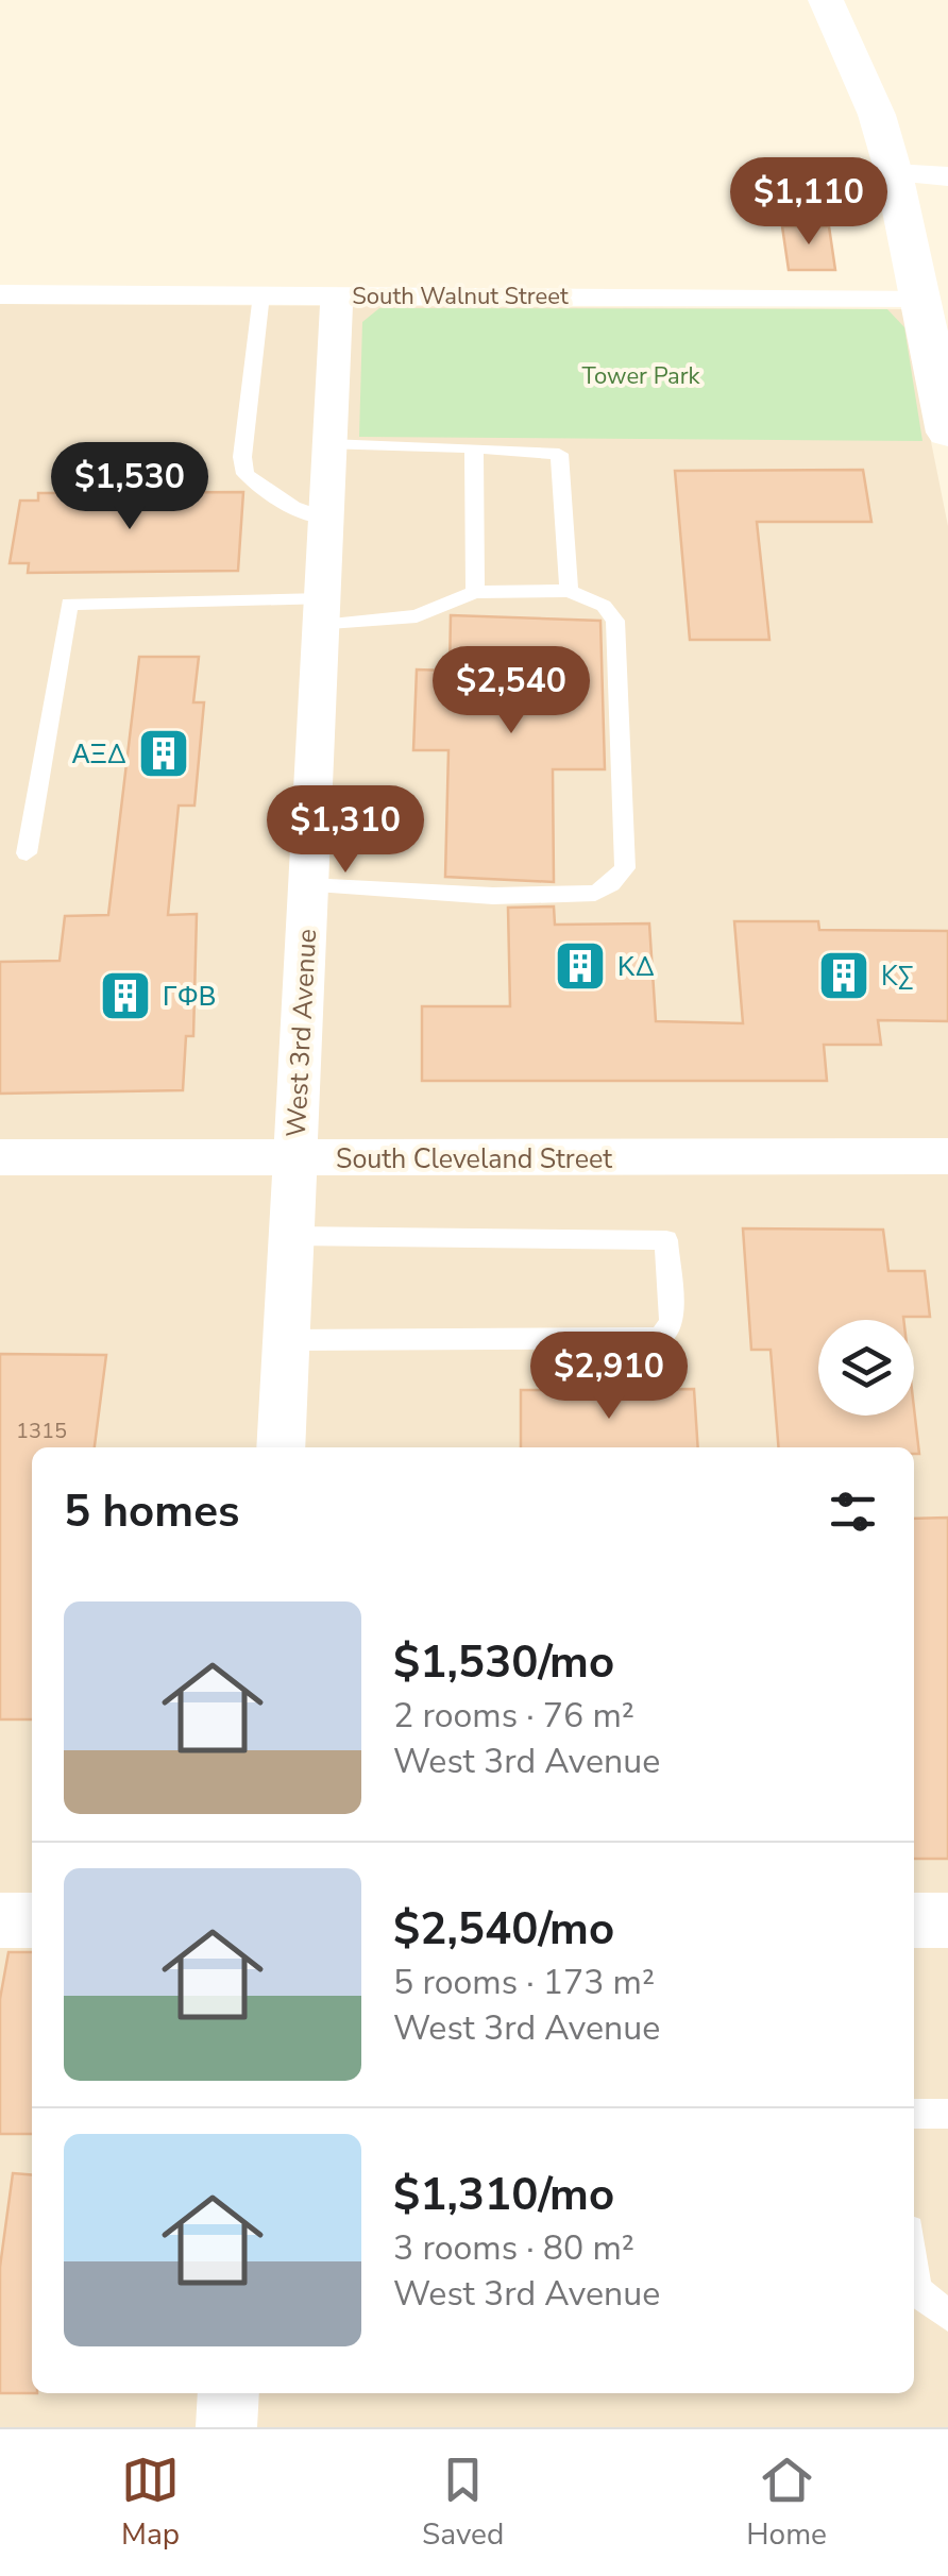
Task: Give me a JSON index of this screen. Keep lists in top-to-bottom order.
{
  "streets": {
    "street": ["South Walnut Street", "West 3rd Avenue", "South Cleveland Street"]
  },
  "crossings": [
    ["South Walnut Street", "West 3rd Avenue"],
    ["West 3rd Avenue", "South Cleveland Street"]
  ],
  "parks": ["Tower Park"],
  "places": {
    "building": [
      "ΑΞΔ",
      "ΚΔ",
      "KΣ",
      "ΓΦΒ"
    ]
  },
  "house_numbers": ["1315"],
  "page": {
    "price": [
      "$1,110",
      "$1,530",
      "$2,540",
      "$1,310",
      "$2,910"
    ],
    "heading": "5 homes",
    "list": [
      {
        "name": "$1,530/mo",
        "note": "2 rooms · 76 m² · West 3rd Avenue"
      },
      {
        "name": "$2,540/mo",
        "note": "5 rooms · 173 m² · West 3rd Avenue"
      },
      {
        "name": "$1,310/mo",
        "note": "3 rooms · 80 m² · West 3rd Avenue"
      }
    ],
    "tabs": ["Map", "Saved", "Home"]
  }
}
